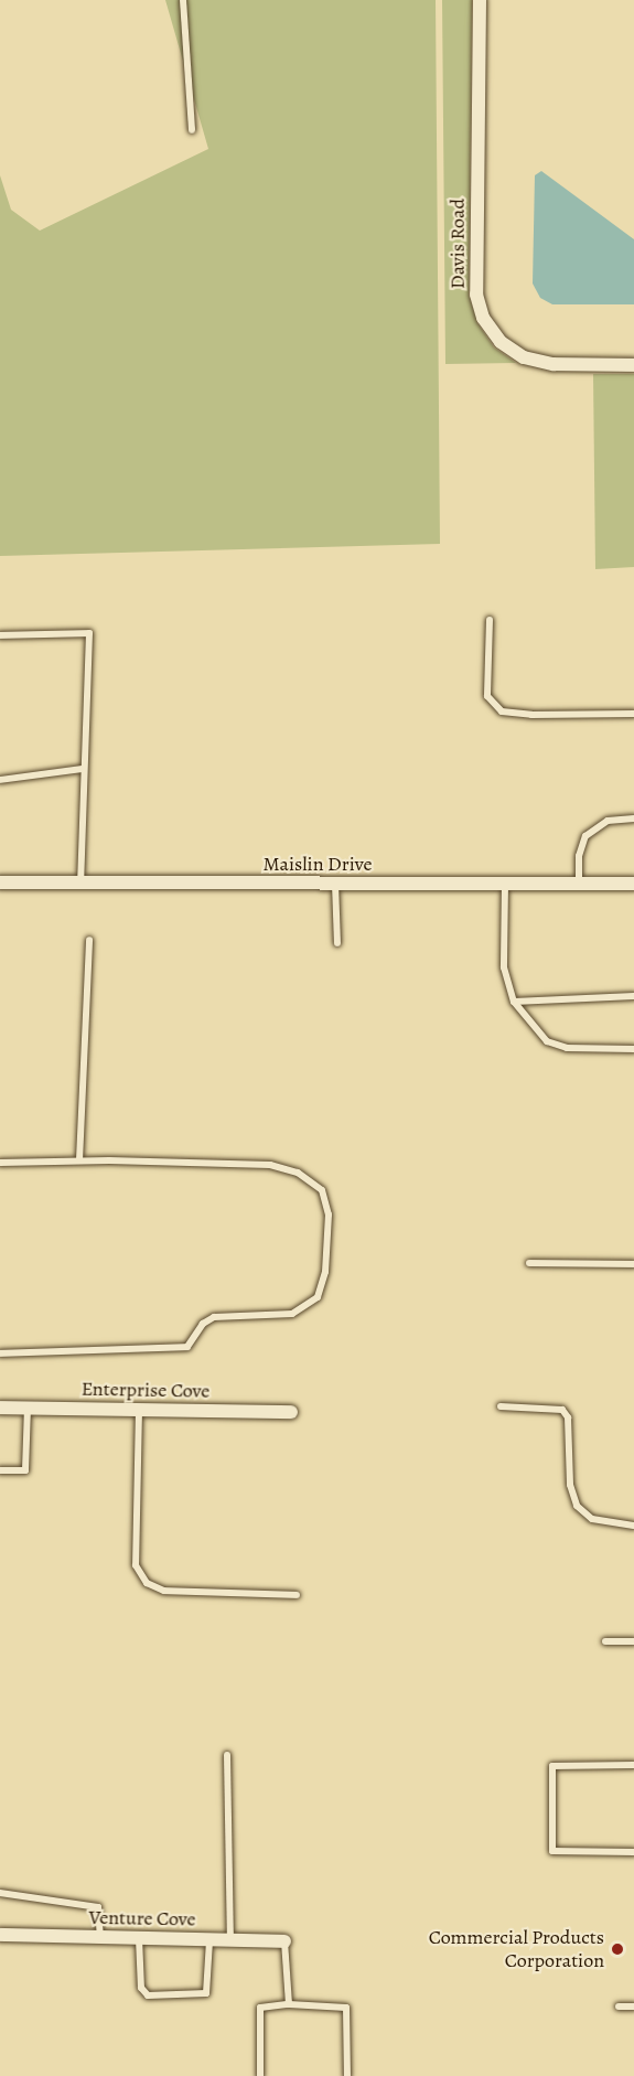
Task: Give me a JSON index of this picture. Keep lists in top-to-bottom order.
{
  "streets": {
    "street": [
      "Davis Road",
      "Maislin Drive",
      "Enterprise Cove",
      "Venture Cove"
    ]
  },
  "places": ["Commercial Products Corporation"]
}
